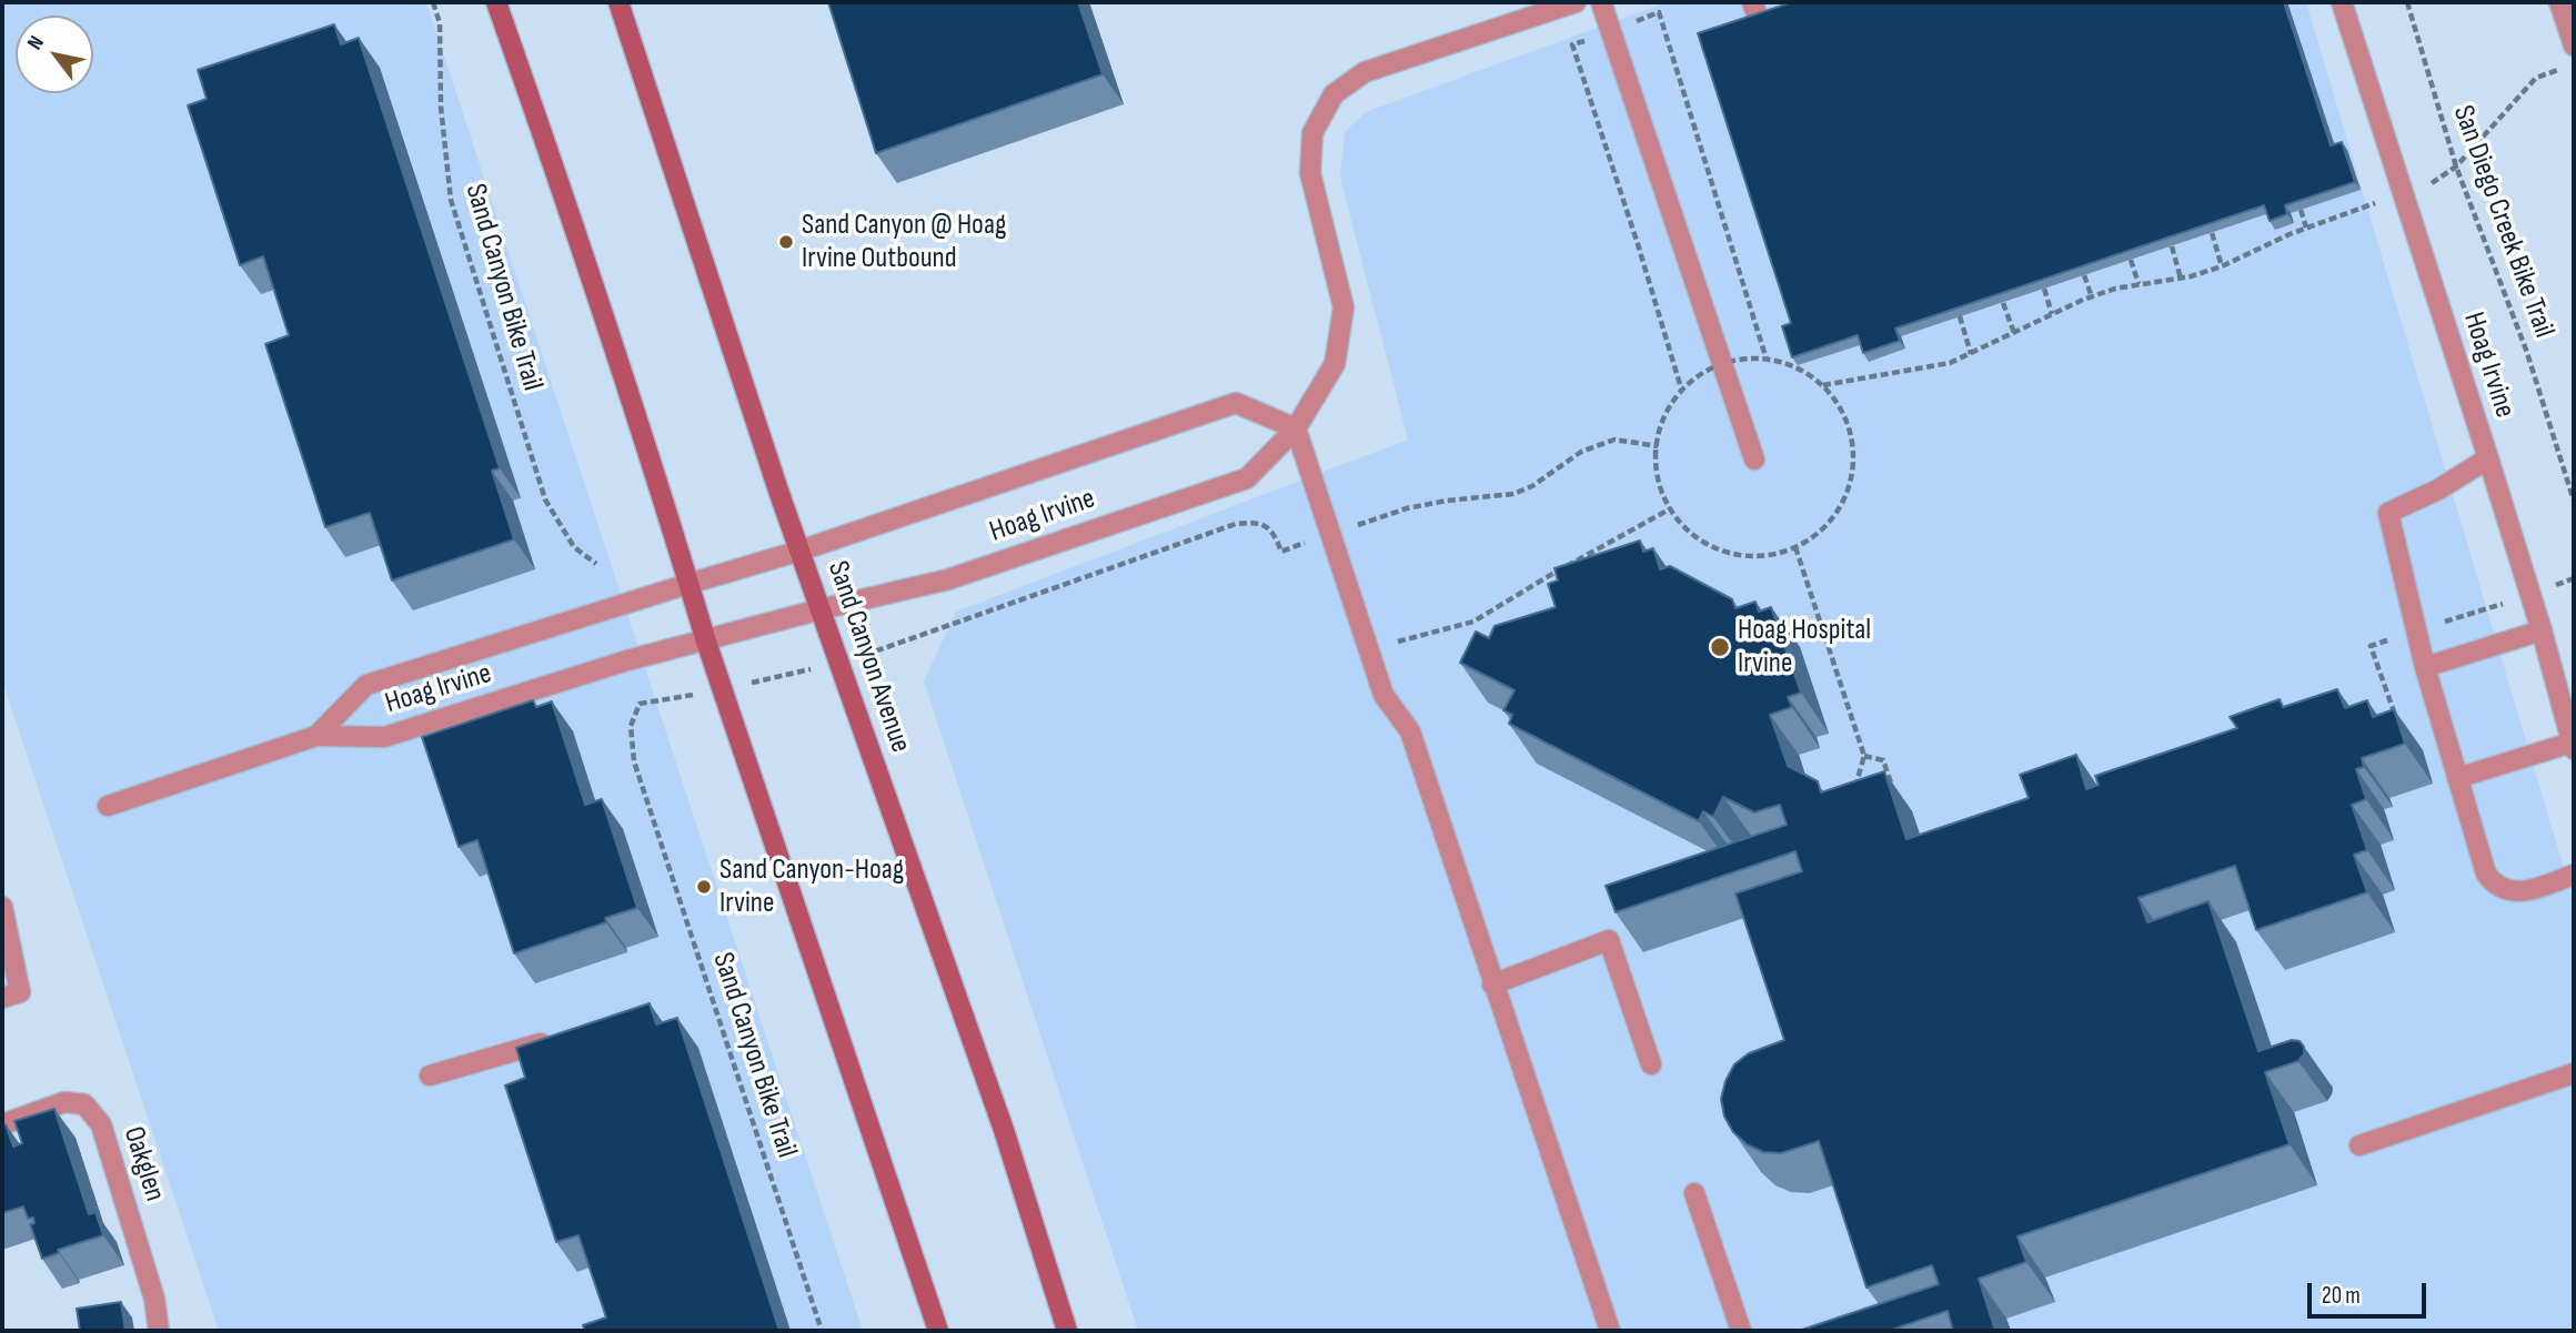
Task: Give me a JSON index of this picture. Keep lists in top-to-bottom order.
{
  "streets": {
    "main road": ["Sand Canyon Avenue"],
    "street": ["Hoag Irvine", "Oakglen"],
    "path": ["San Diego Creek Bike Trail", "Sand Canyon Bike Trail"]
  },
  "crossings": [
    ["Hoag Irvine", "Sand Canyon Avenue"]
  ],
  "places": ["Sand Canyon @ Hoag Irvine Outbound", "Hoag Hospital Irvine", "Sand Canyon-Hoag Irvine"],
  "scale_bar": "20 m",
  "north": "top left"
}
